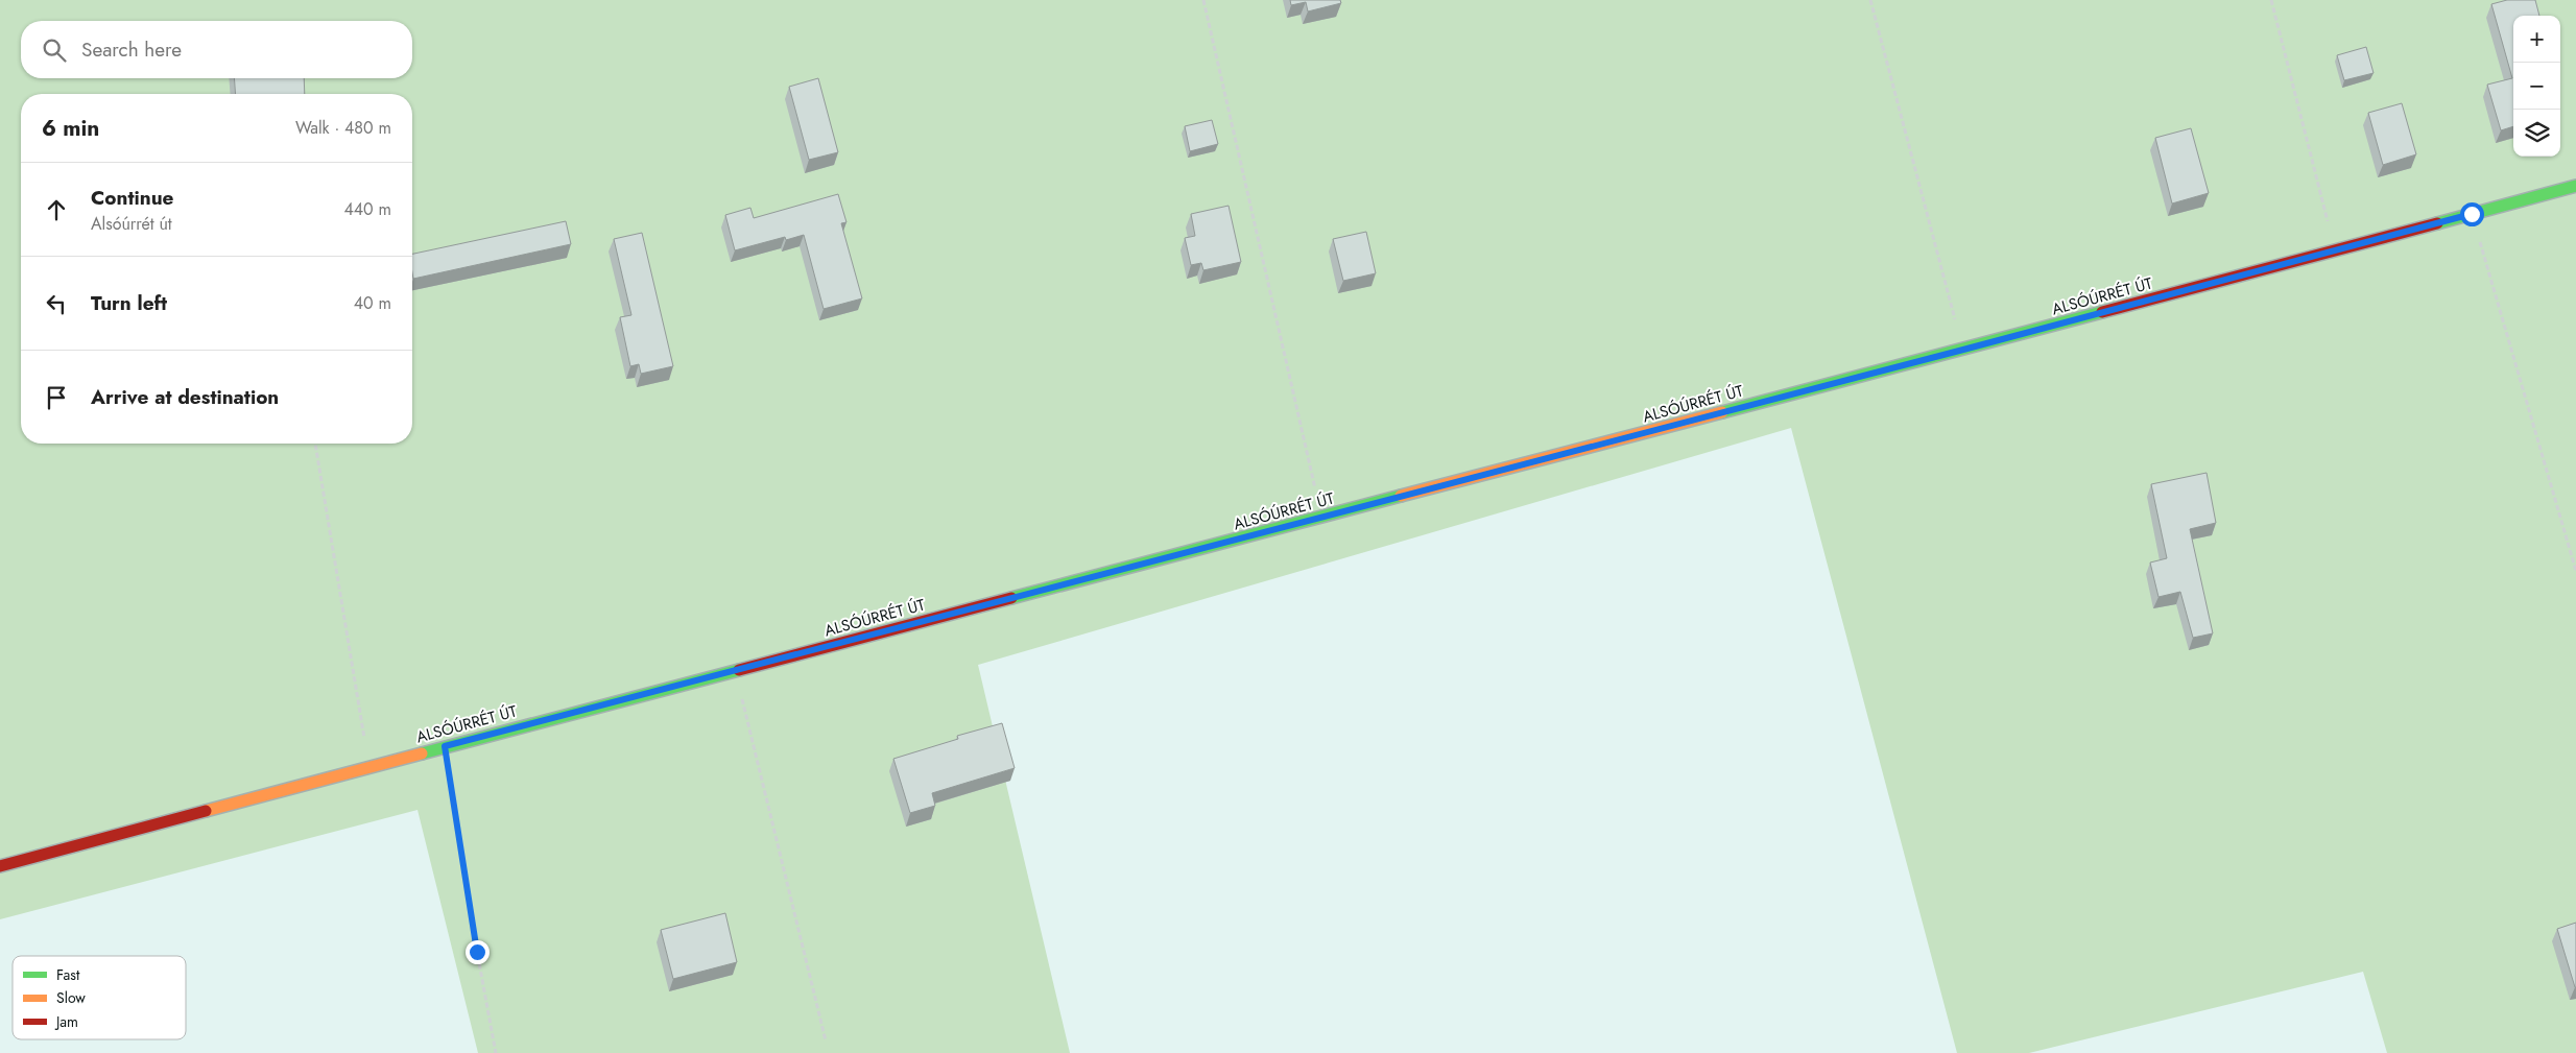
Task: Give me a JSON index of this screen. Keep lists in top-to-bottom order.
{
  "streets": {
    "street": ["ALSÓÚRRÉT ÚT"]
  },
  "legend": ["Fast", "Slow", "Jam"],
  "page": {
    "map_buttons": ["+", "−"],
    "search": "Search here",
    "heading": ["6 min", "Walk · 480 m"],
    "list": [
      ["Continue", "Alsóúrrét út", "440 m"],
      ["Turn left", "40 m"],
      "Arrive at destination"
    ]
  }
}
